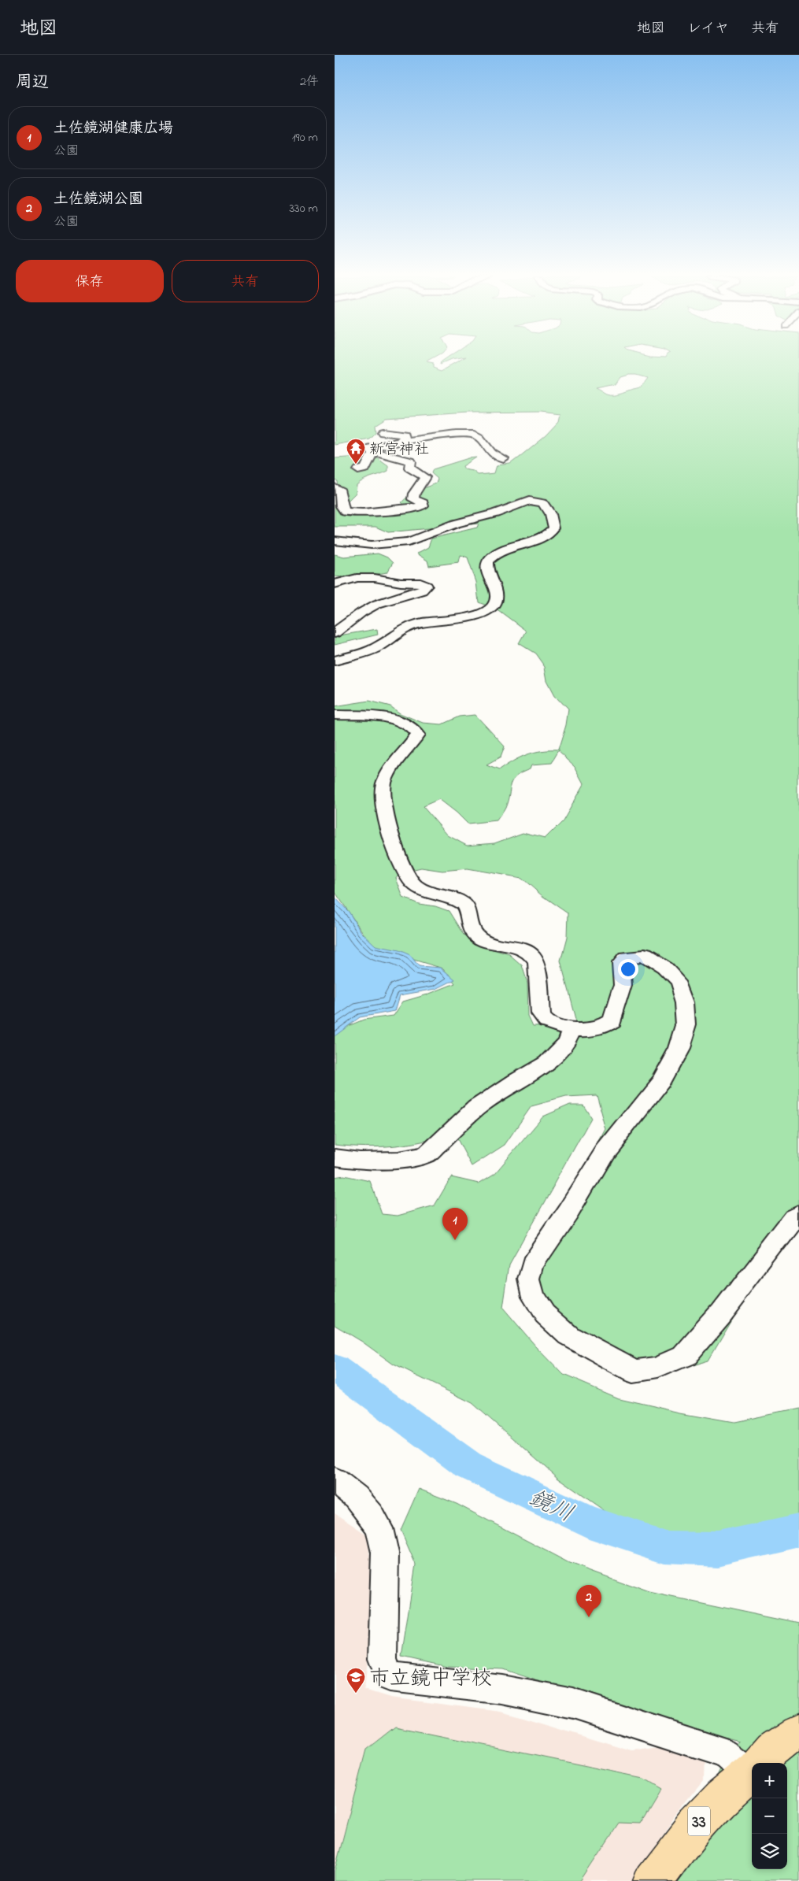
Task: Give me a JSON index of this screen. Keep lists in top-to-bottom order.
{
  "streets": {
    "main road": ["33"]
  },
  "water": ["鏡川"],
  "places": {
    "temple": ["新宮神社"],
    "school or university": ["市立鏡中学校"]
  },
  "page": {
    "header": "地図",
    "nav": ["地図", "レイヤ", "共有"],
    "heading": ["周辺", "2件"],
    "list": [
      {
        "mark": "1",
        "name": "土佐鏡湖健康広場",
        "note": "公園",
        "value": "190 m"
      },
      {
        "mark": "2",
        "name": "土佐鏡湖公園",
        "note": "公園",
        "value": "330 m"
      }
    ],
    "buttons": ["保存", "共有"],
    "pins": ["1", "2"],
    "map_buttons": ["+", "−"]
  }
}
